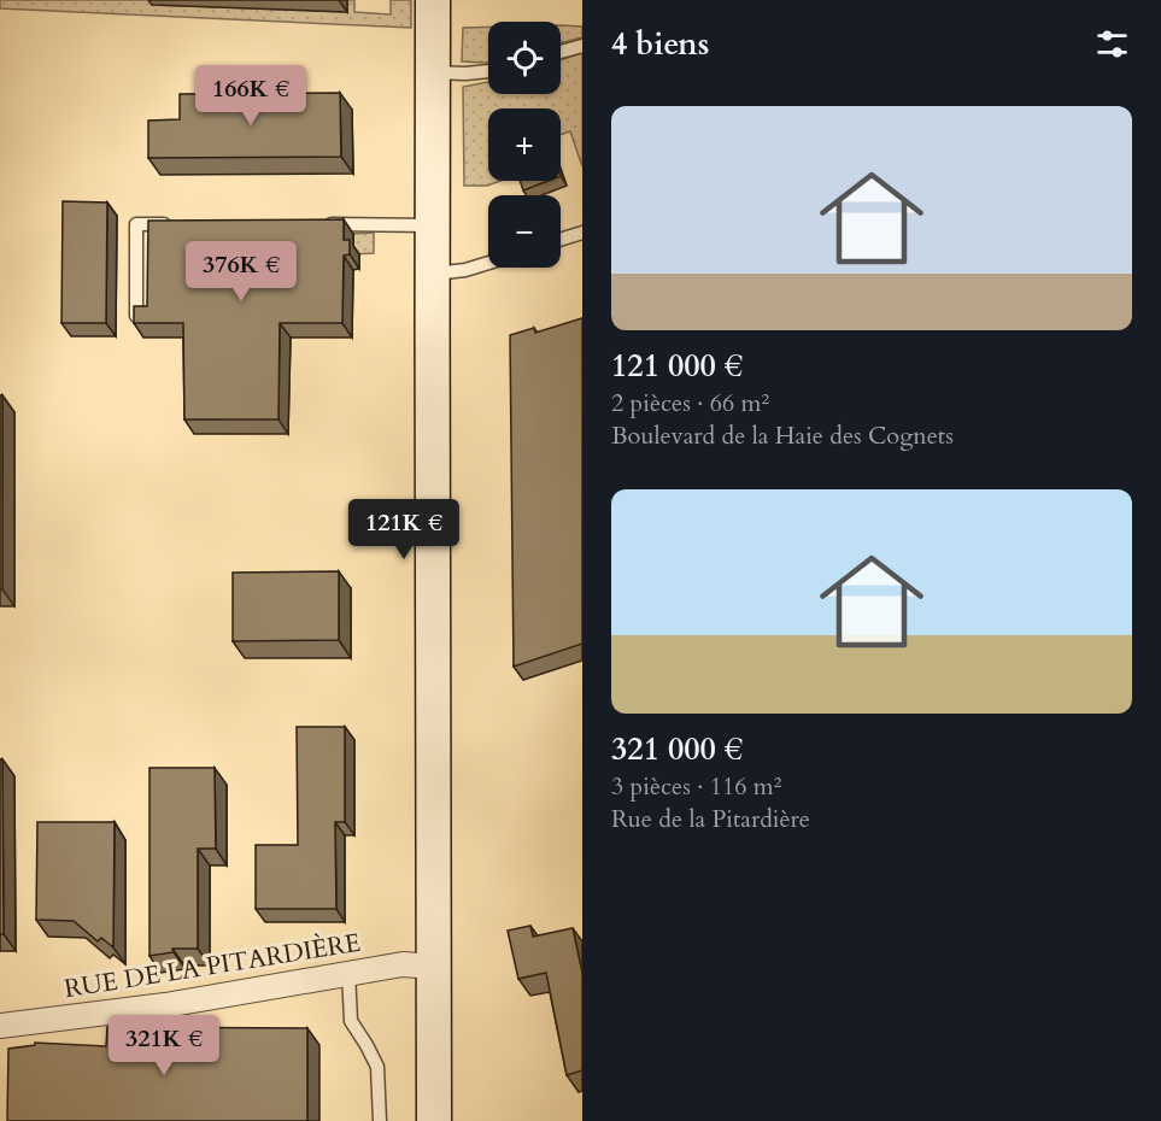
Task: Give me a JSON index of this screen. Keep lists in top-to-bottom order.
{
  "streets": {
    "street": ["RUE DE LA PITARDIÈRE"]
  },
  "page": {
    "heading": "4 biens",
    "map_buttons": ["+", "−"],
    "price": [
      "166K €",
      "376K €",
      "121K €",
      "321K €"
    ],
    "list": [
      {
        "name": "121 000 €",
        "note": "2 pièces · 66 m² · Boulevard de la Haie des Cognets"
      },
      {
        "name": "321 000 €",
        "note": "3 pièces · 116 m² · Rue de la Pitardière"
      }
    ]
  }
}
